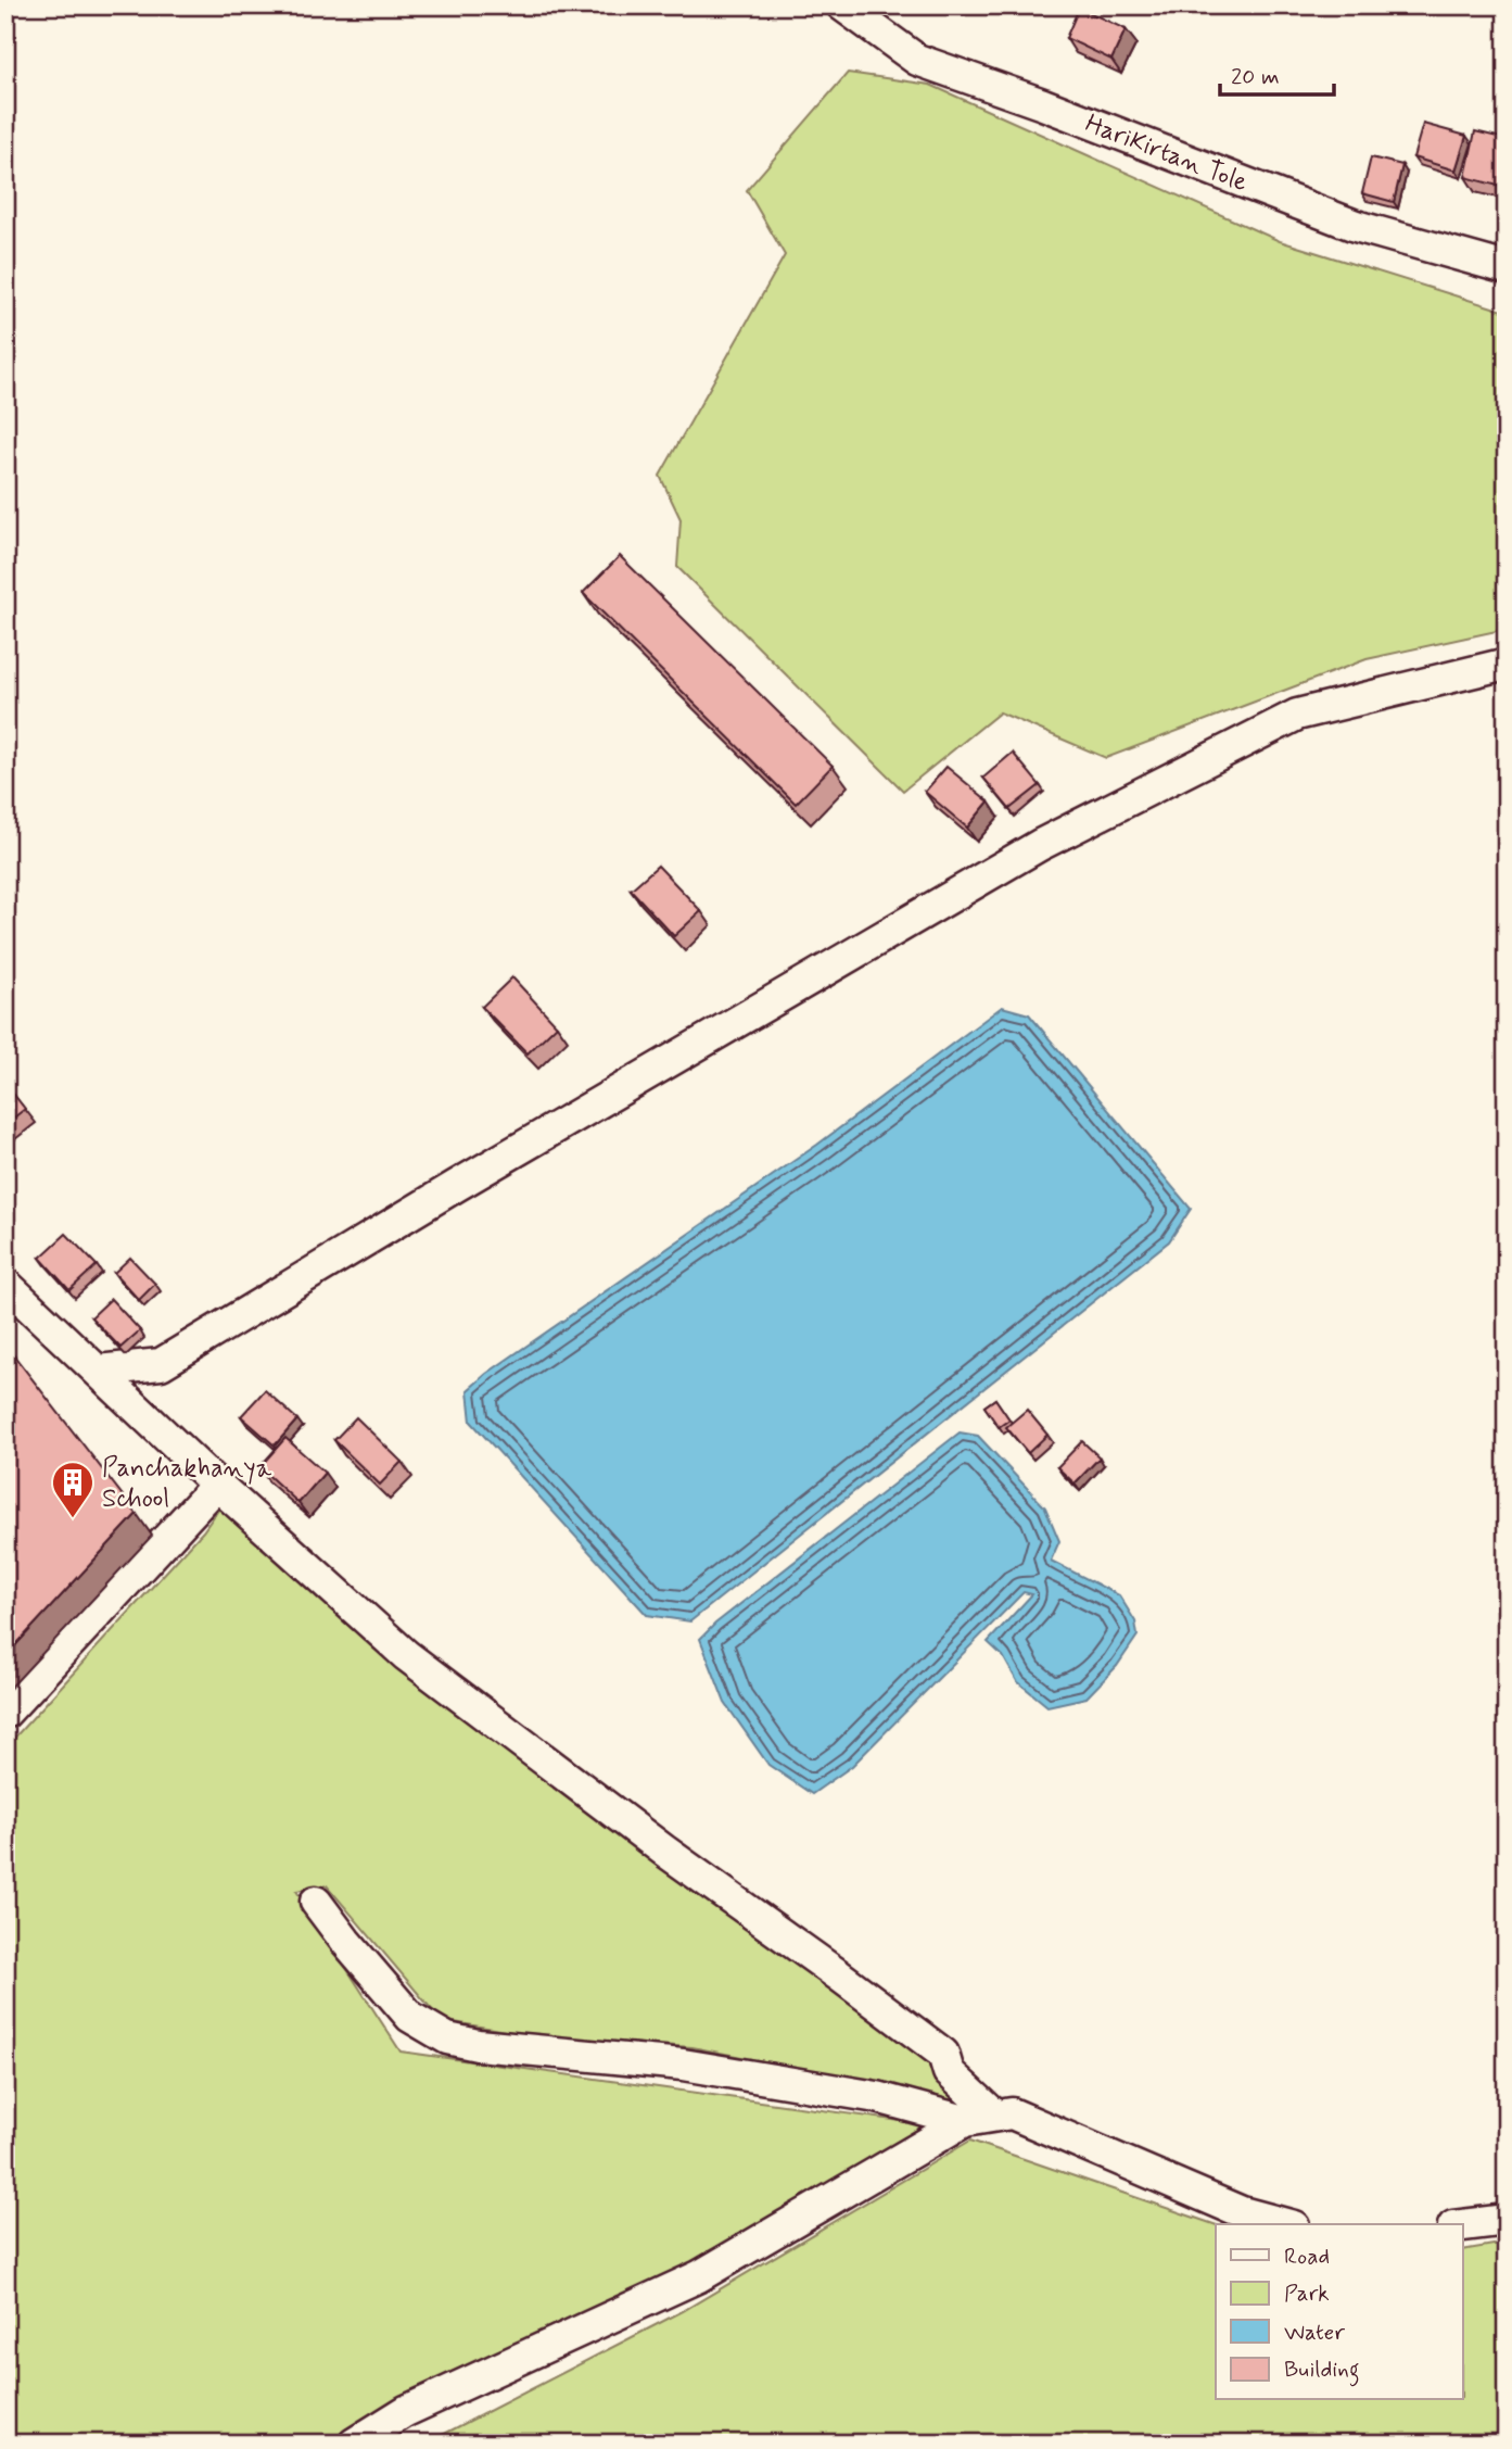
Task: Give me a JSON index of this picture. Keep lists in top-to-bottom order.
{
  "streets": {
    "street": ["HariKirtan Tole"]
  },
  "places": {
    "building": ["Panchakhanya School"]
  },
  "legend": [
    "Road",
    "Park",
    "Water",
    "Building"
  ],
  "scale_bar": "20 m"
}
